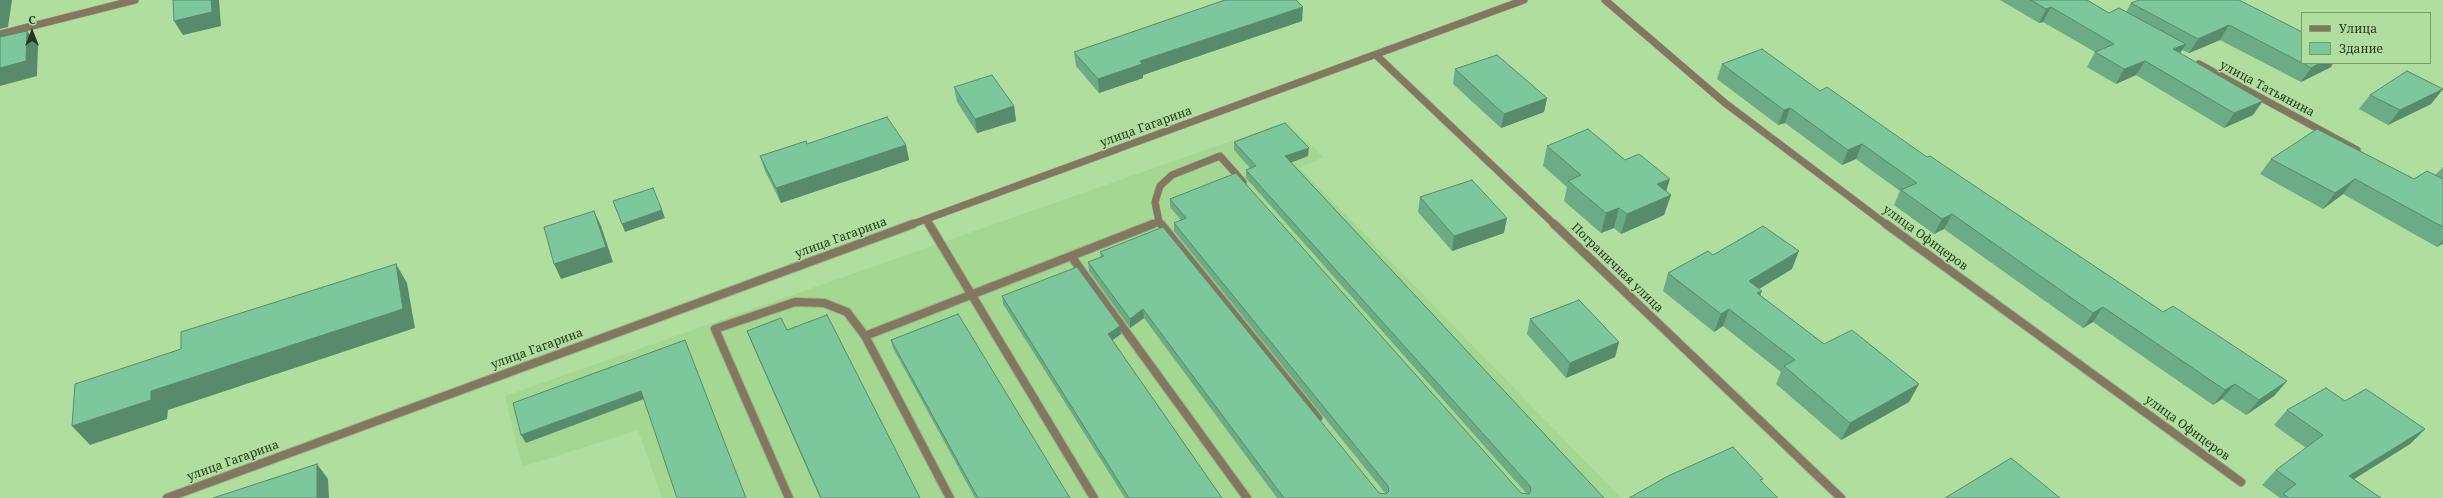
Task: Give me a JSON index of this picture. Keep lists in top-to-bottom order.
{
  "streets": {
    "street": [
      "улица Татьянина",
      "улица Гагарина",
      "улица Офицеров",
      "Пограничная улица"
    ]
  },
  "crossings": [
    ["улица Гагарина", "Пограничная улица"]
  ],
  "legend": ["Улица", "Здание"],
  "north": "top"
}
